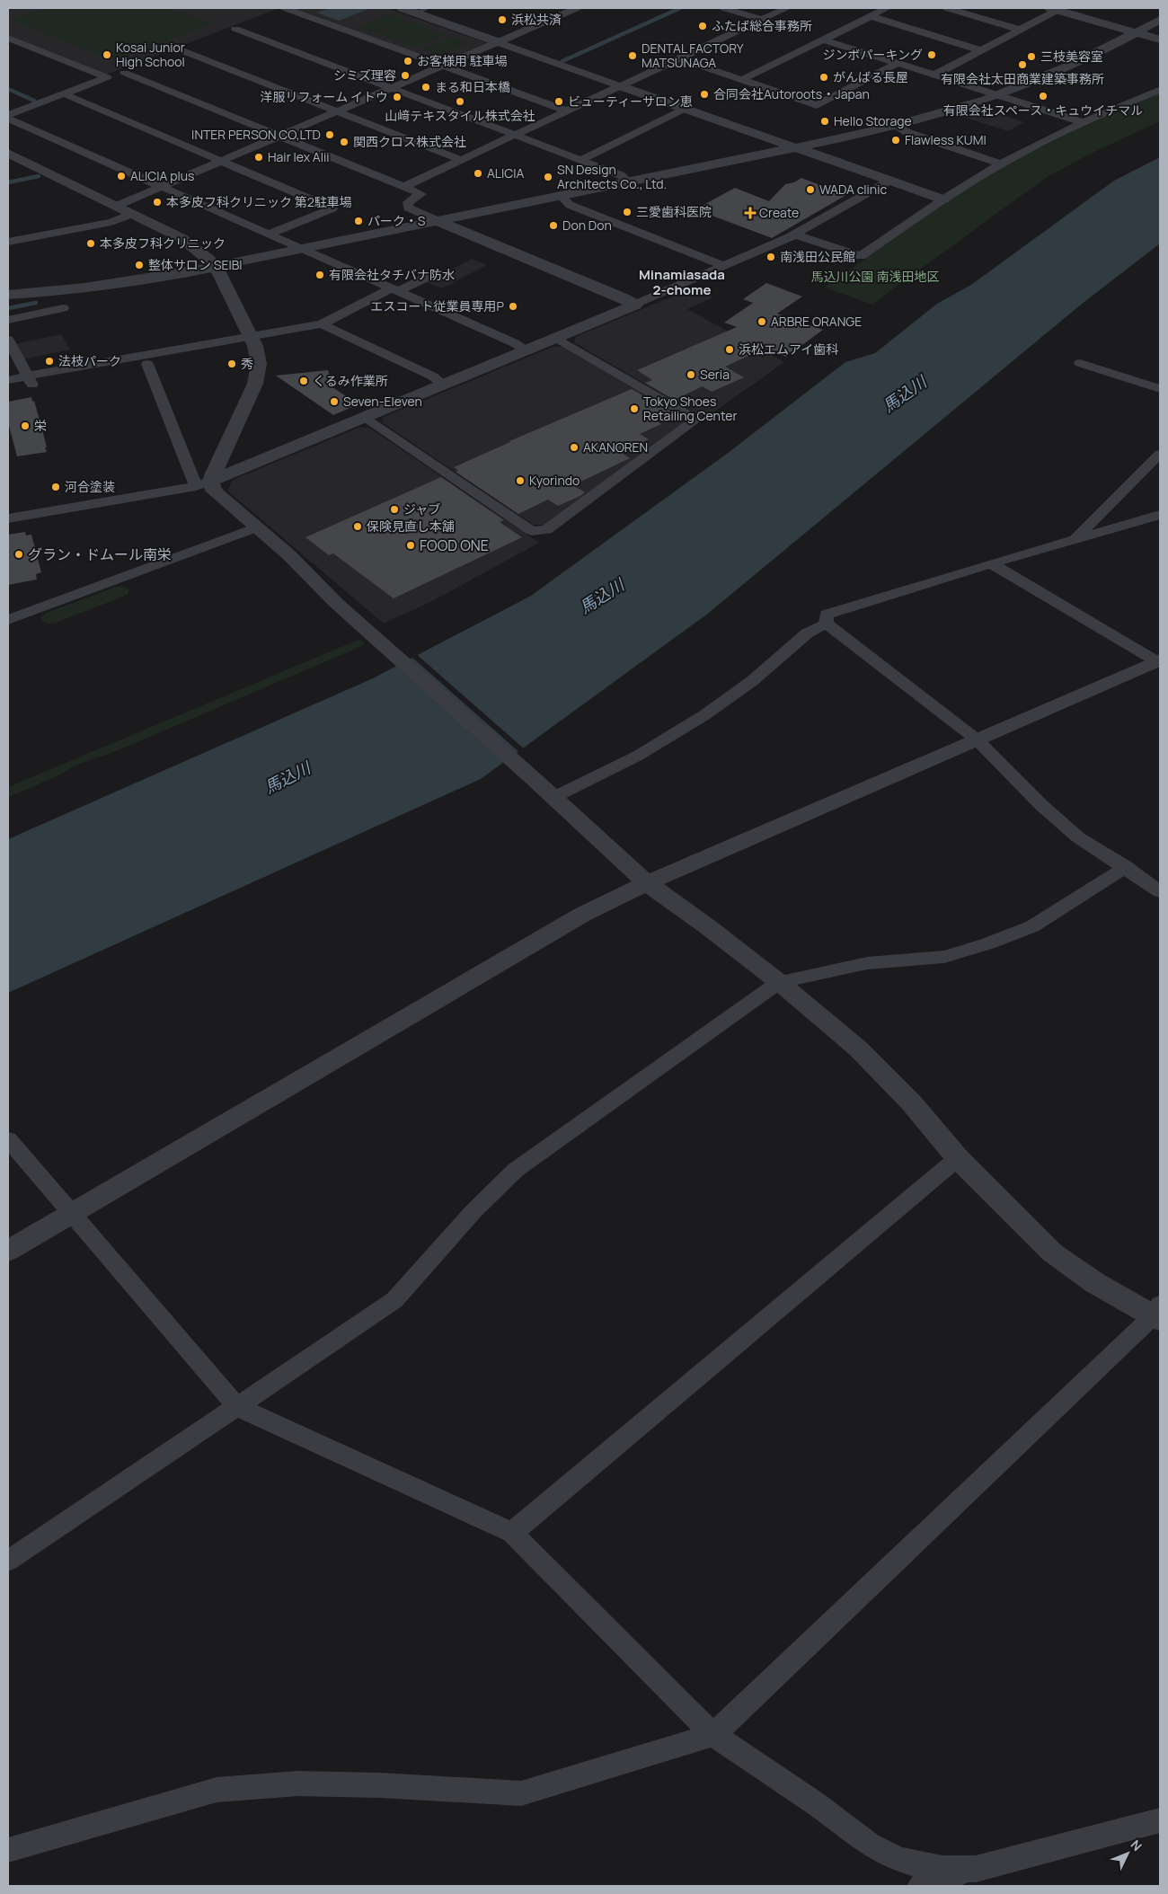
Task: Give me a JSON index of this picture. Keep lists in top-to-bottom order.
{
  "districts": ["Minamiasada 2-chome"],
  "water": ["馬込川"],
  "parks": ["馬込川公園 南浅田地区"],
  "places": {
    "other": [
      "浜松共済",
      "ふたば総合事務所",
      "Kosai Junior High School",
      "ジンボパーキング",
      "DENTAL FACTORY MATSUNAGA",
      "三枝美容室",
      "お客様用 駐車場",
      "有限会社太田商業建築事務所",
      "シミズ理容",
      "がんばる長屋",
      "まる和日本橋",
      "合同会社Autoroots・Japan",
      "有限会社スペース・キュウイチマル",
      "洋服リフォーム イトウ",
      "山﨑テキスタイル株式会社",
      "ビューティーサロン恵",
      "Hello Storage",
      "INTER PERSON CO,LTD",
      "Flawless KUMI",
      "関西クロス株式会社",
      "Hair lex Alii",
      "ALICIA",
      "ALICIA plus",
      "SN Design Architects Co., Ltd.",
      "WADA clinic",
      "本多皮フ科クリニック 第2駐車場",
      "三愛歯科医院",
      "パーク・S",
      "Don Don",
      "本多皮フ科クリニック",
      "南浅田公民館",
      "整体サロン SEIBI",
      "有限会社タチバナ防水",
      "エスコート従業員専用P",
      "ARBRE ORANGE",
      "浜松エムアイ歯科",
      "法枝パーク",
      "秀",
      "Seria",
      "くるみ作業所",
      "Seven-Eleven",
      "Tokyo Shoes Retailing Center",
      "栄",
      "AKANOREN",
      "Kyorindo",
      "河合塗装",
      "ジャブ",
      "保険見直し本舗",
      "FOOD ONE",
      "グラン・ドムール南栄"
    ],
    "health": ["Create"]
  },
  "north": "top right"
}
